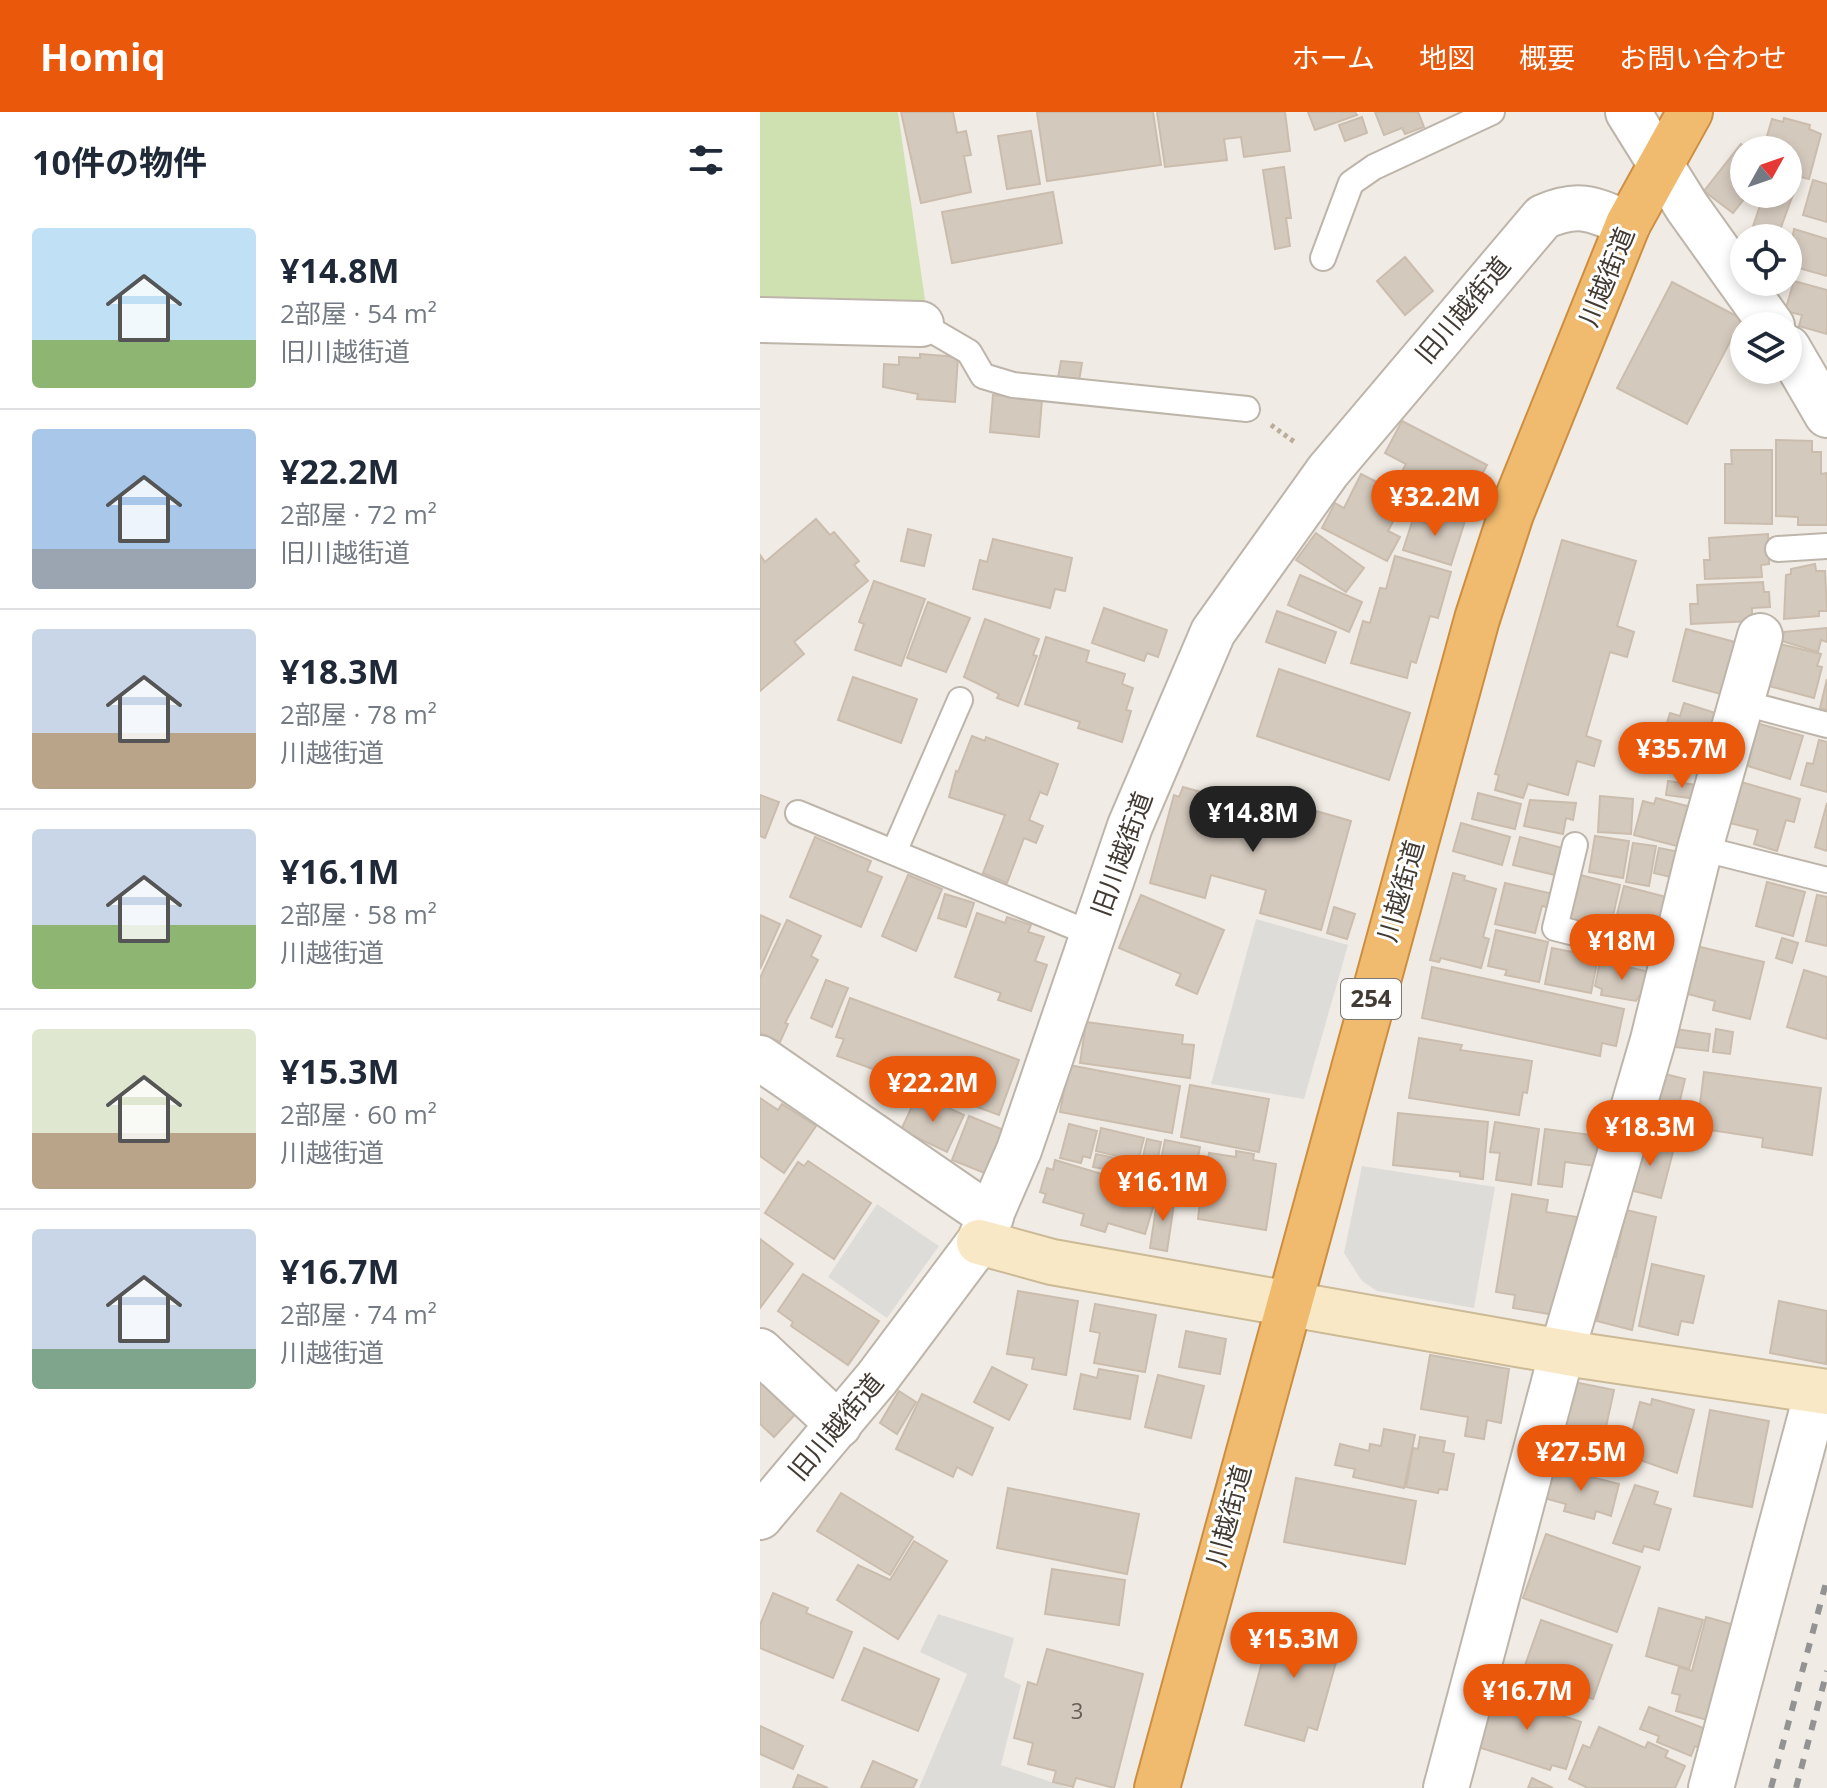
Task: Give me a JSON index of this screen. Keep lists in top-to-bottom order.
{
  "streets": {
    "highway": ["川越街道", "254"],
    "street": ["旧川越街道"]
  },
  "crossings": [
    ["川越街道", "旧川越街道"]
  ],
  "house_numbers": ["3"],
  "north": "top right",
  "page": {
    "header": "Homiq",
    "nav": [
      "ホーム",
      "地図",
      "概要",
      "お問い合わせ"
    ],
    "heading": "10件の物件",
    "list": [
      {
        "name": "¥14.8M",
        "note": "2部屋 · 54 m² · 旧川越街道"
      },
      {
        "name": "¥22.2M",
        "note": "2部屋 · 72 m² · 旧川越街道"
      },
      {
        "name": "¥18.3M",
        "note": "2部屋 · 78 m² · 川越街道"
      },
      {
        "name": "¥16.1M",
        "note": "2部屋 · 58 m² · 川越街道"
      },
      {
        "name": "¥15.3M",
        "note": "2部屋 · 60 m² · 川越街道"
      },
      {
        "name": "¥16.7M",
        "note": "2部屋 · 74 m² · 川越街道"
      }
    ],
    "price": [
      "¥32.2M",
      "¥35.7M",
      "¥14.8M",
      "¥18M",
      "¥22.2M",
      "¥18.3M",
      "¥16.1M",
      "¥27.5M",
      "¥15.3M",
      "¥16.7M"
    ]
  }
}
